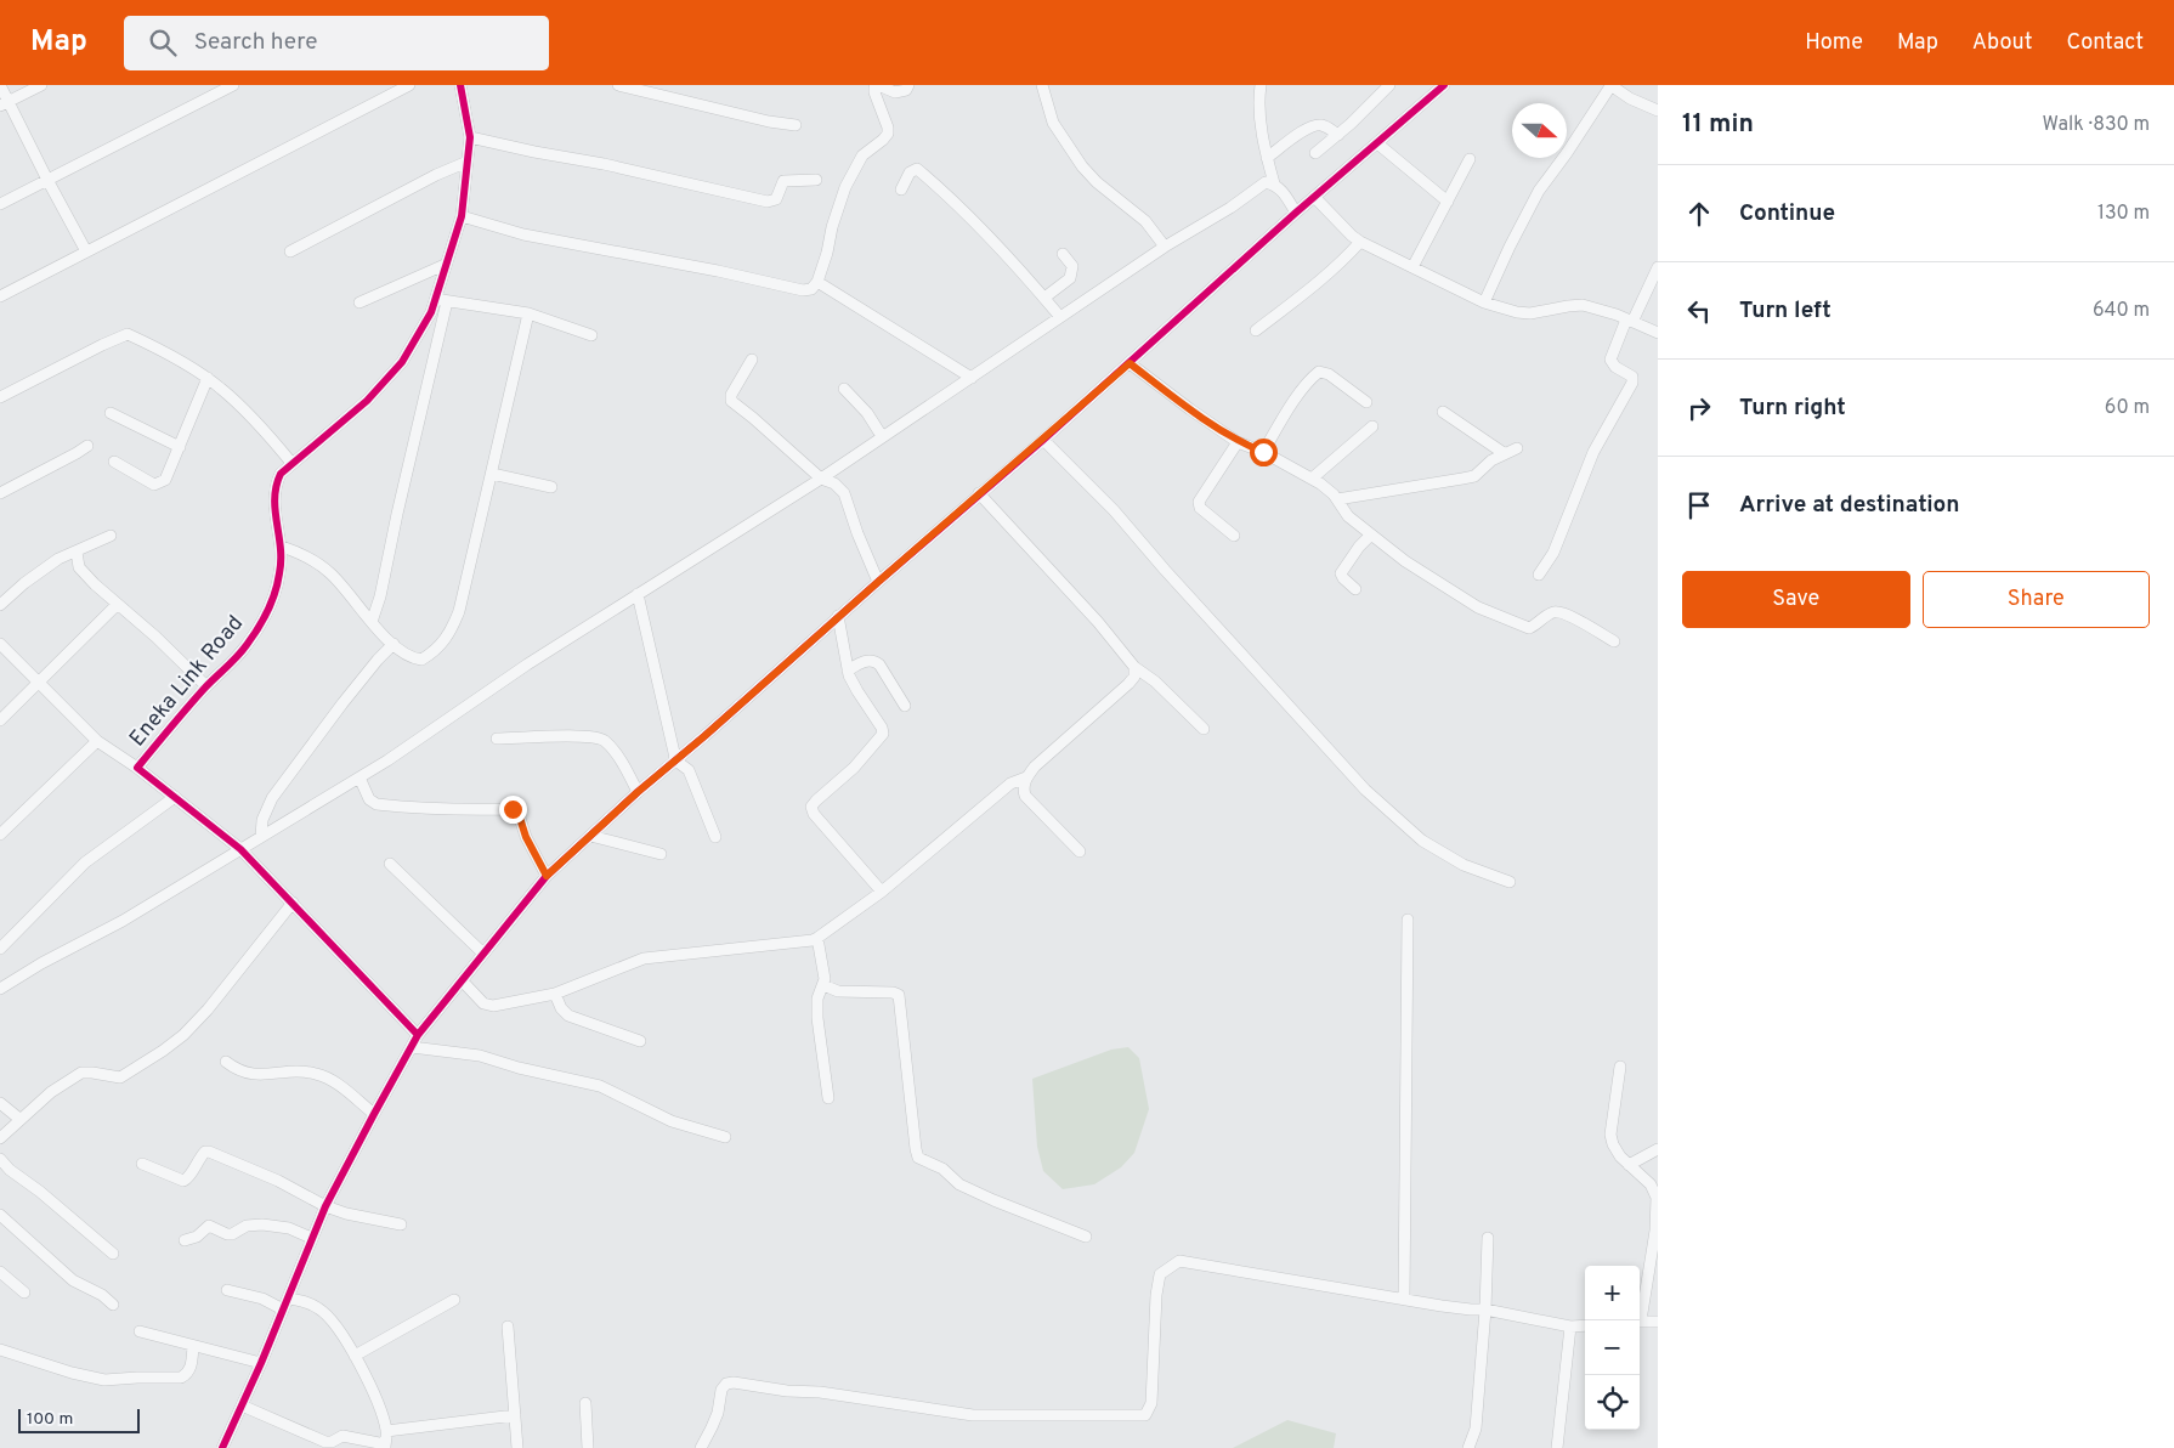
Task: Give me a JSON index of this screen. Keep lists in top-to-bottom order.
{
  "streets": {
    "street": ["Eneka Link Road"]
  },
  "scale_bar": "100 m",
  "north": "right",
  "page": {
    "header": "Map",
    "search": "Search here",
    "nav": [
      "Home",
      "Map",
      "About",
      "Contact"
    ],
    "heading": ["11 min", "Walk · 830 m"],
    "list": [
      ["Continue", "130 m"],
      ["Turn left", "640 m"],
      ["Turn right", "60 m"],
      "Arrive at destination"
    ],
    "buttons": ["Save", "Share"],
    "map_buttons": ["+", "−"],
    "scale": "100 m"
  }
}
